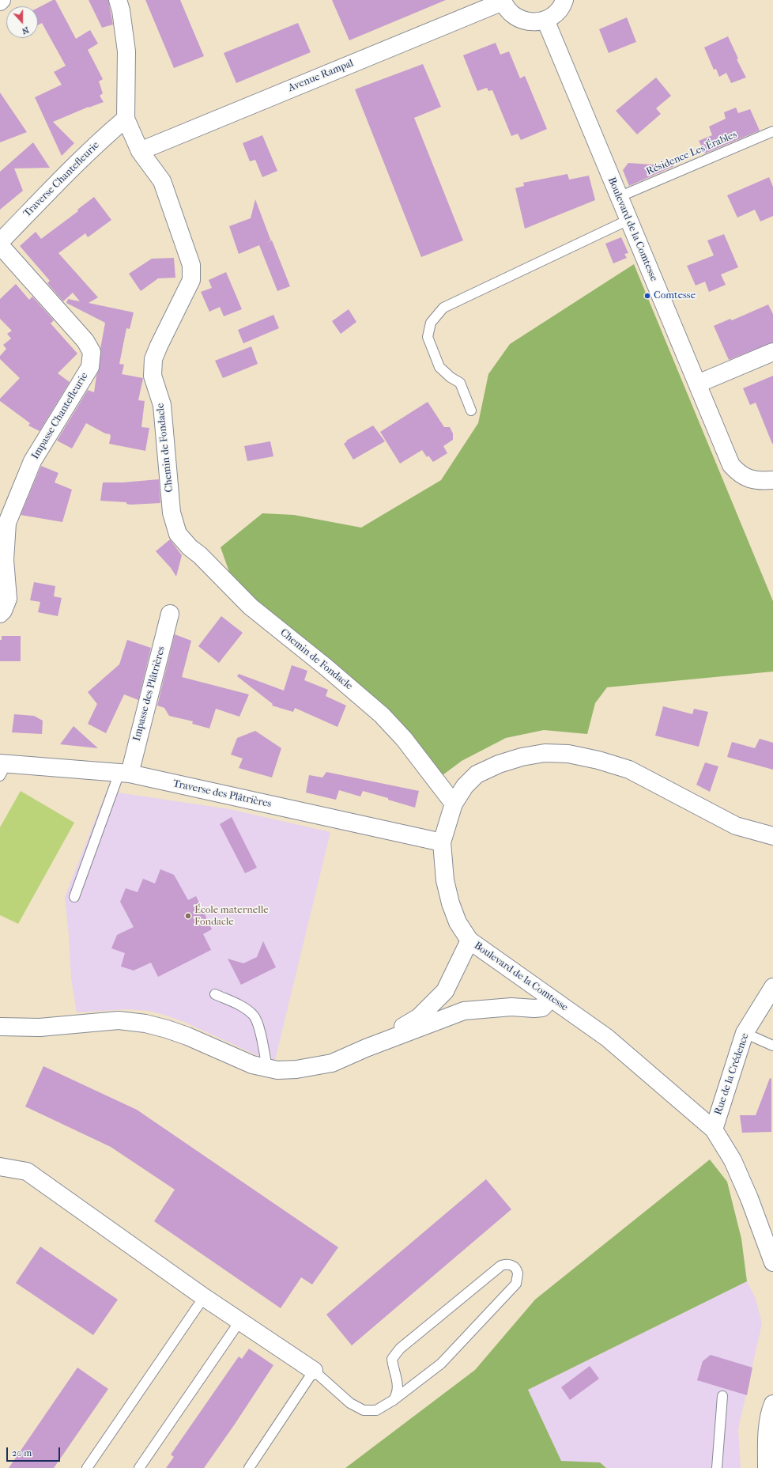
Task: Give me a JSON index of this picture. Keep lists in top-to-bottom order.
{
  "streets": {
    "street": [
      "Avenue Rampal",
      "Traverse Chantefleurie",
      "Boulevard de la Comtesse",
      "Impasse Chantefleurie",
      "Chemin de Fondacle",
      "Impasse des Plâtrières",
      "Traverse des Plâtrières",
      "Rue de la Crédence"
    ],
    "lane": ["Résidence Les Érables"]
  },
  "crossings": [
    ["Avenue Rampal", "Chemin de Fondacle"],
    ["Résidence Les Érables", "Boulevard de la Comtesse"],
    ["Traverse Chantefleurie", "Chemin de Fondacle"],
    ["Boulevard de la Comtesse", "Chemin de Fondacle"],
    ["Boulevard de la Comtesse", "Traverse des Plâtrières"],
    ["Boulevard de la Comtesse", "Rue de la Crédence"],
    ["Impasse des Plâtrières", "Traverse des Plâtrières"]
  ],
  "places": ["Comtesse", "École maternelle Fondacle"],
  "scale_bar": "20 m",
  "north": "bottom"
}
